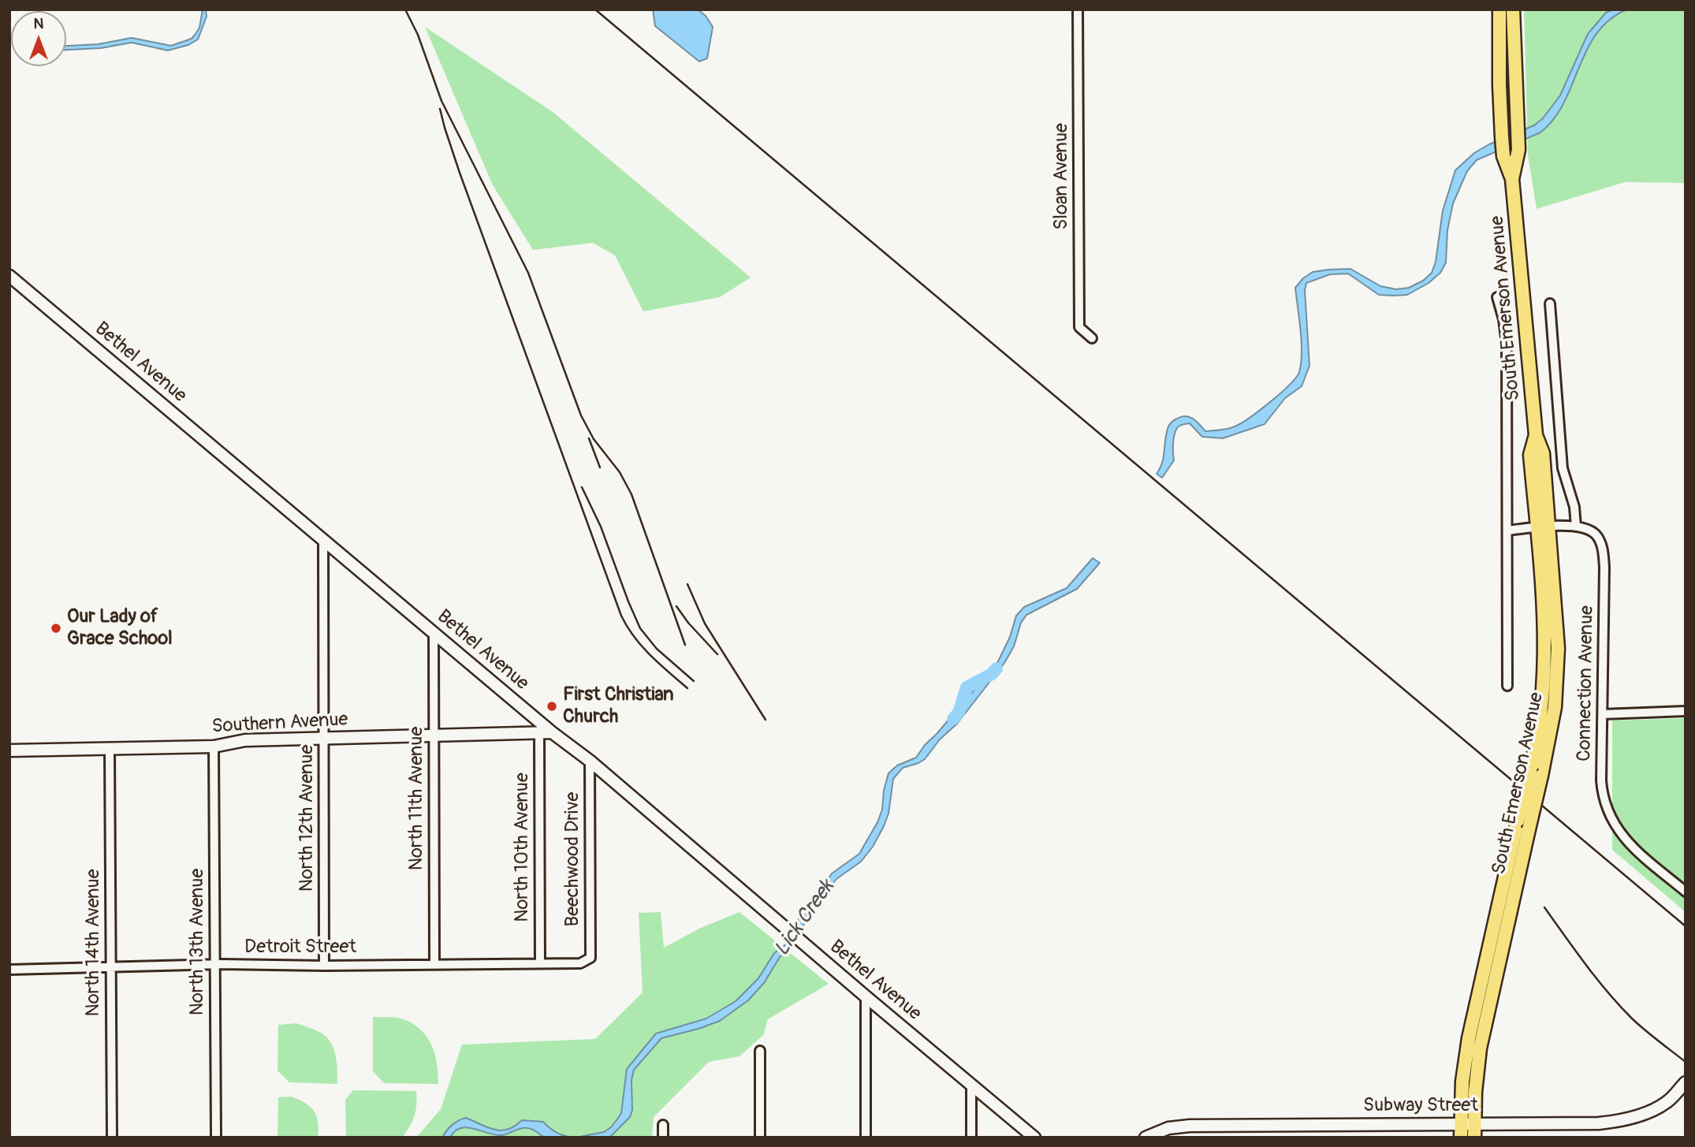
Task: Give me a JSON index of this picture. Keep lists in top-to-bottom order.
{
  "streets": {
    "main road": ["South Emerson Avenue"],
    "street": [
      "Sloan Avenue",
      "Bethel Avenue",
      "Connection Avenue",
      "Southern Avenue",
      "North 11th Avenue",
      "North 12th Avenue",
      "North 10th Avenue",
      "Beechwood Drive",
      "North 13th Avenue",
      "North 14th Avenue",
      "Detroit Street",
      "Subway Street"
    ]
  },
  "crossings": [
    ["South Emerson Avenue", "Connection Avenue"],
    ["South Emerson Avenue", "Subway Street"],
    ["Bethel Avenue", "Southern Avenue"],
    ["Bethel Avenue", "North 11th Avenue"],
    ["Bethel Avenue", "North 12th Avenue"],
    ["Bethel Avenue", "Beechwood Drive"],
    ["Southern Avenue", "North 11th Avenue"],
    ["Southern Avenue", "North 12th Avenue"],
    ["Southern Avenue", "North 10th Avenue"],
    ["Southern Avenue", "North 13th Avenue"],
    ["Southern Avenue", "North 14th Avenue"],
    ["North 11th Avenue", "Detroit Street"],
    ["North 12th Avenue", "Detroit Street"],
    ["North 10th Avenue", "Detroit Street"],
    ["Beechwood Drive", "Detroit Street"],
    ["North 13th Avenue", "Detroit Street"],
    ["North 14th Avenue", "Detroit Street"]
  ],
  "water": ["Lick Creek"],
  "places": ["Our Lady of Grace School", "First Christian Church"],
  "north": "top"
}
